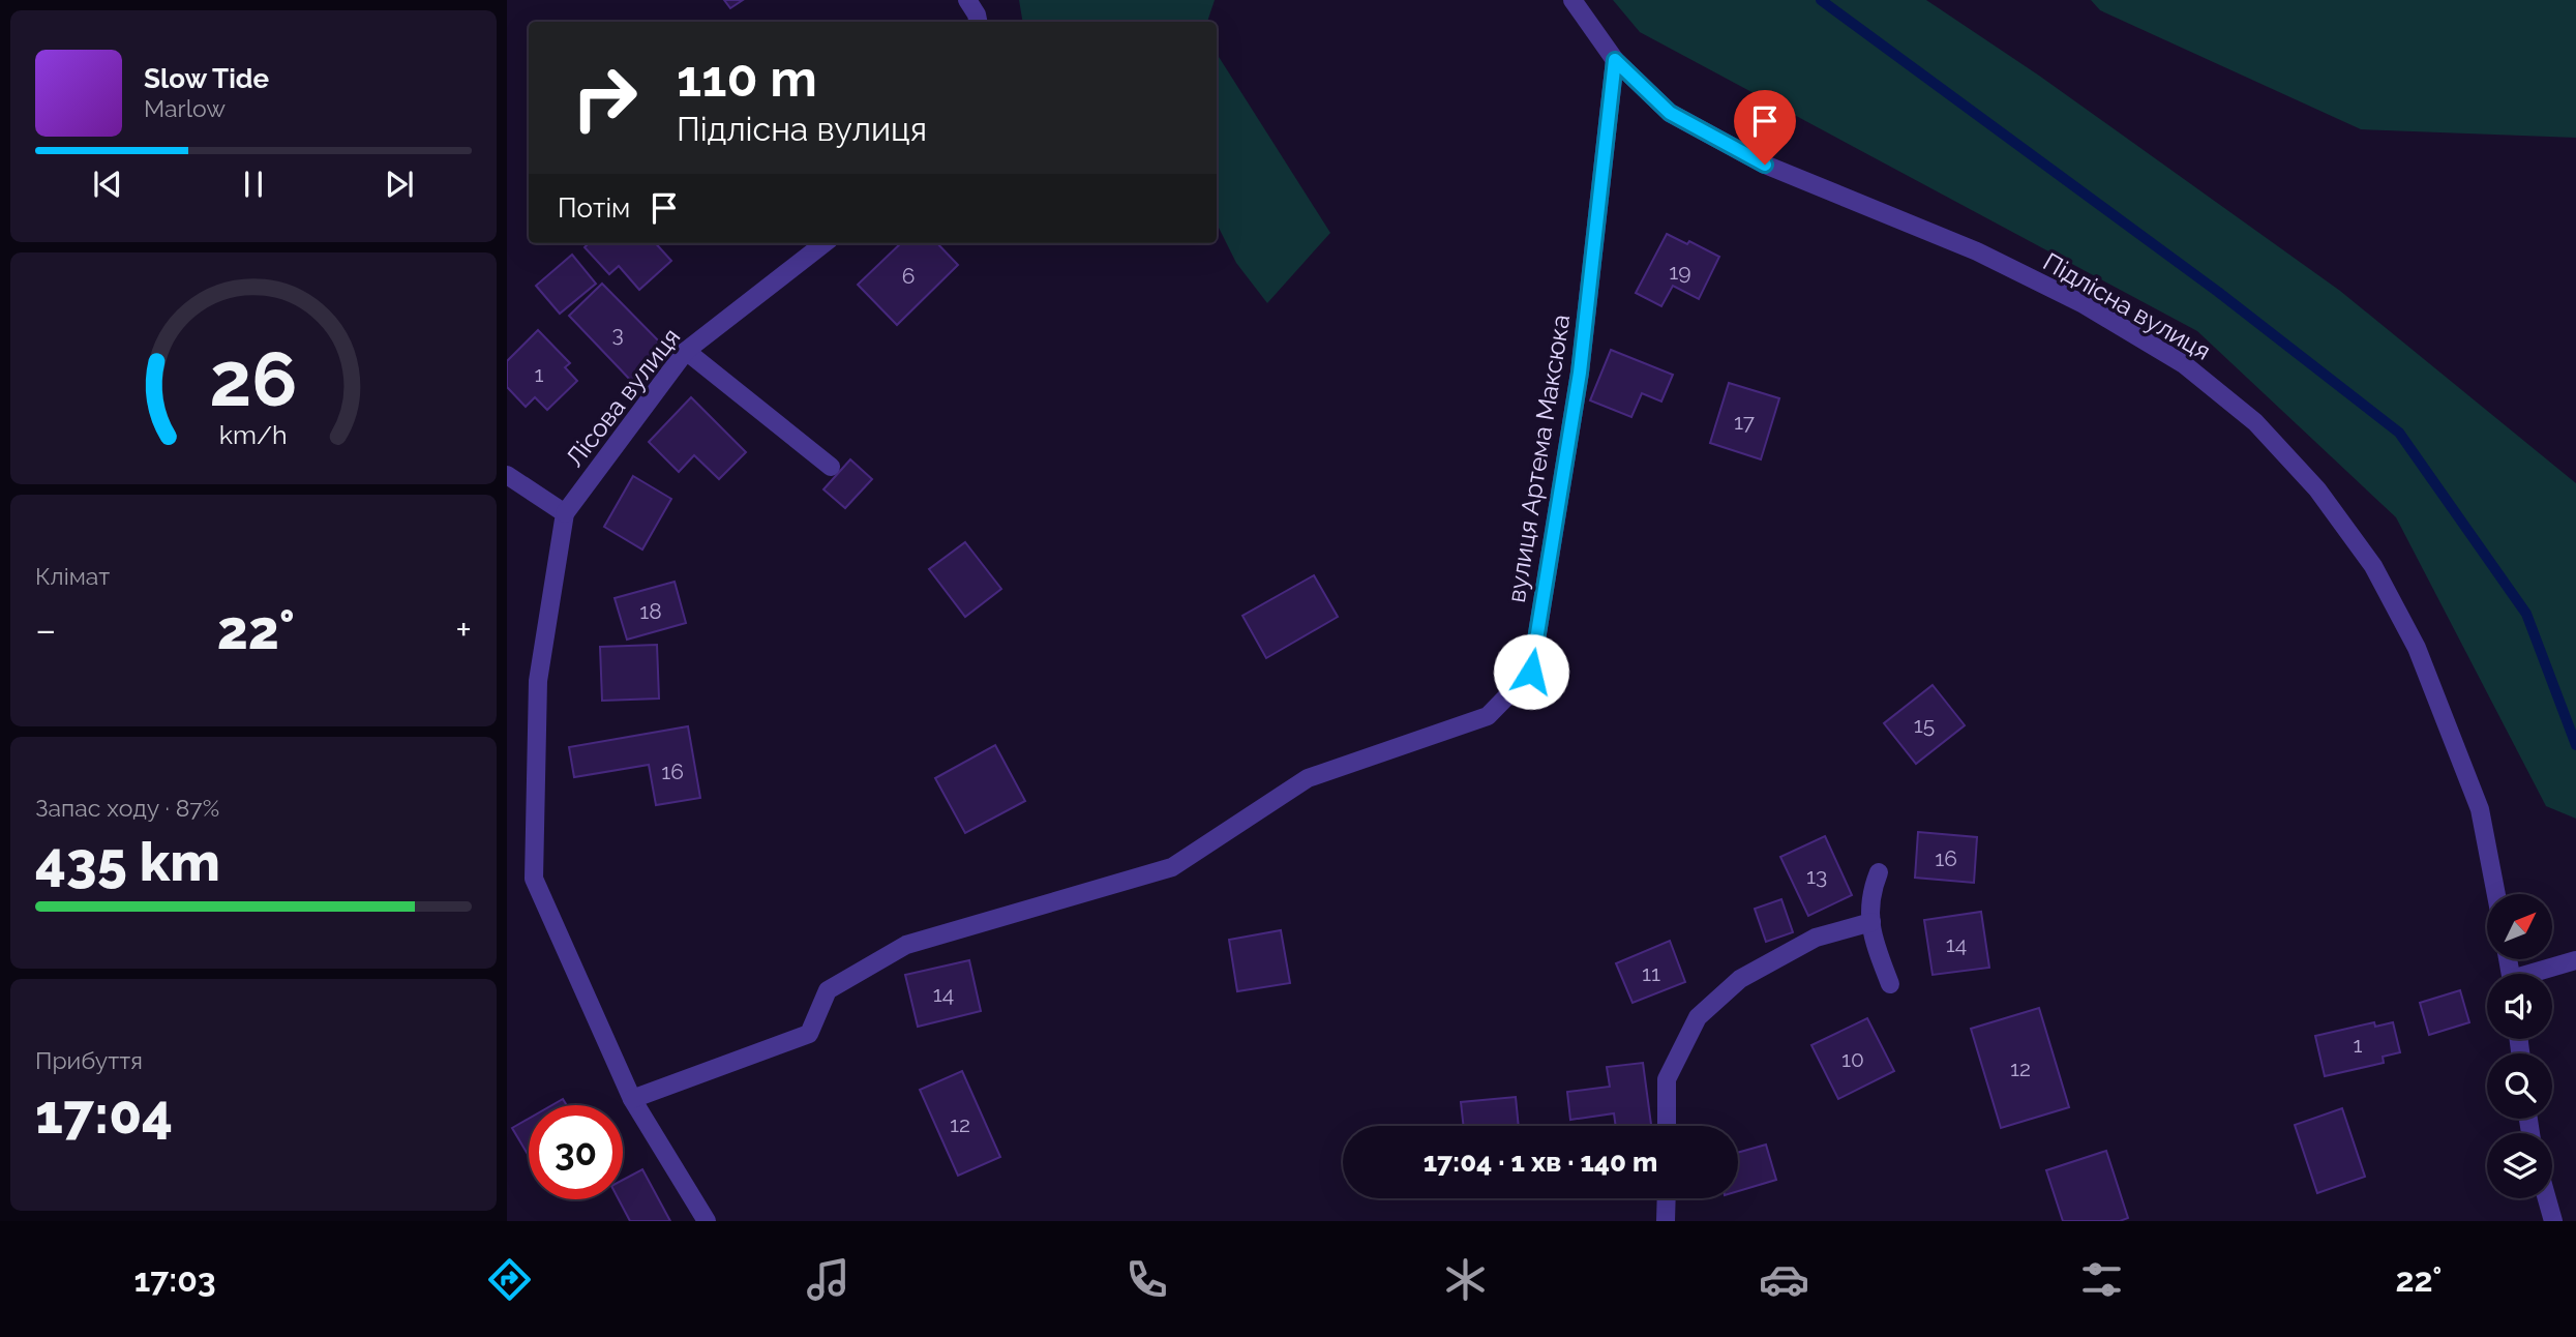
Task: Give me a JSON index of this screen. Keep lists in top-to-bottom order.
{
  "streets": {
    "street": ["Підлісна вулиця", "Лісова вулиця", "вулиця Артема Максюка"]
  },
  "crossings": [
    ["Підлісна вулиця", "вулиця Артема Максюка"]
  ],
  "house_numbers": [
    "19",
    "6",
    "3",
    "1",
    "17",
    "18",
    "15",
    "16",
    "16",
    "13",
    "14",
    "11",
    "14",
    "1",
    "10",
    "12",
    "12"
  ],
  "north": "top right",
  "page": {
    "turn": ["110 m", "Підлісна вулиця"],
    "song": ["Slow Tide", "Marlow"],
    "then": "Потім",
    "tile": [
      "Клімат",
      ["Запас ходу · 87%", "435 km"],
      ["Прибуття", "17:04"]
    ],
    "heat": ["−", "22°", "+"],
    "limit": "30",
    "trip": "17:04 · 1 хв · 140 m",
    "tabs": ["17:03", "22°"],
    "gauge": ["26", "km/h"]
  }
}
